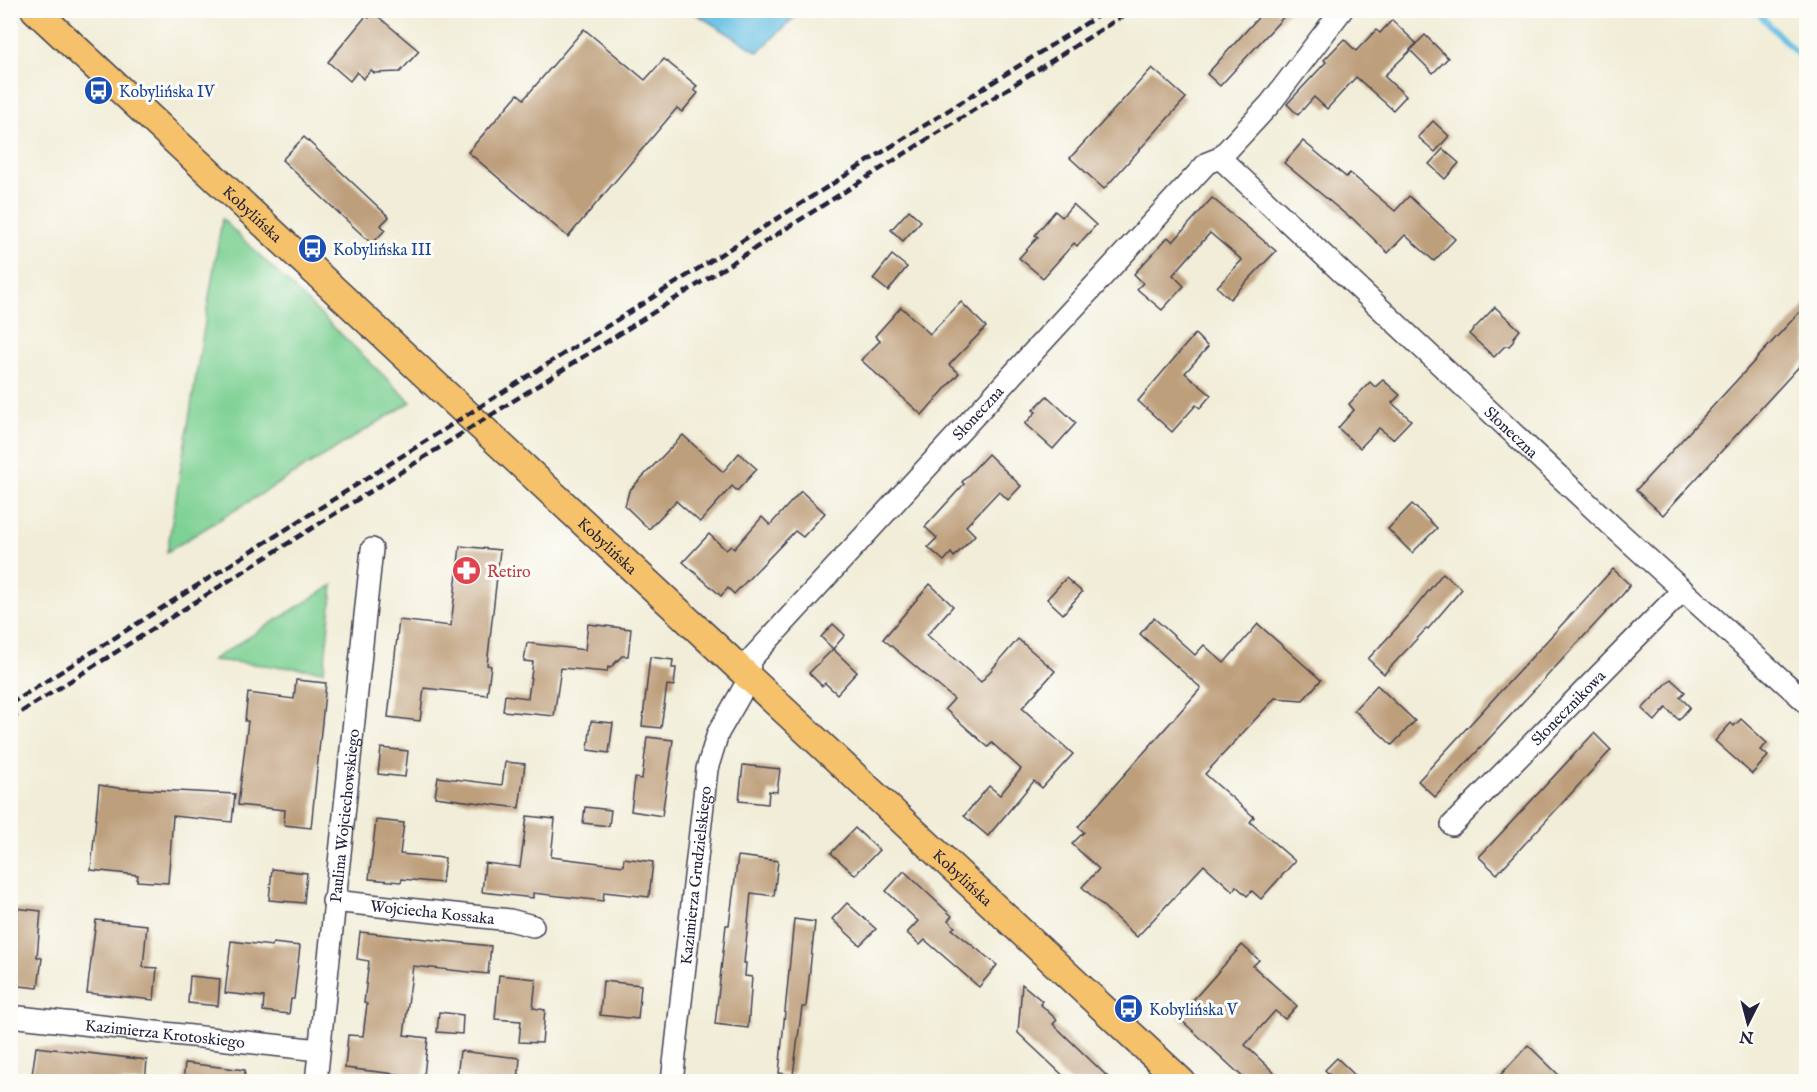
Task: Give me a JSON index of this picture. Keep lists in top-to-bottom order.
{
  "streets": {
    "main road": ["Kobylińska"],
    "street": [
      "Słoneczna",
      "Słonecznikowa",
      "Paulina Wojciechowskiego",
      "Kazimierza Grudzielskiego",
      "Wojciecha Kossaka",
      "Kazimierza Krotoskiego"
    ]
  },
  "crossings": [
    ["Kobylińska", "Słoneczna"],
    ["Kobylińska", "Kazimierza Grudzielskiego"],
    ["Słoneczna", "Słonecznikowa"],
    ["Słoneczna", "Kazimierza Grudzielskiego"],
    ["Paulina Wojciechowskiego", "Wojciecha Kossaka"],
    ["Paulina Wojciechowskiego", "Kazimierza Krotoskiego"]
  ],
  "places": {
    "bus stop": ["Kobylińska IV", "Kobylińska III", "Kobylińska V"],
    "pharmacy": ["Retiro"]
  },
  "north": "bottom"
}
